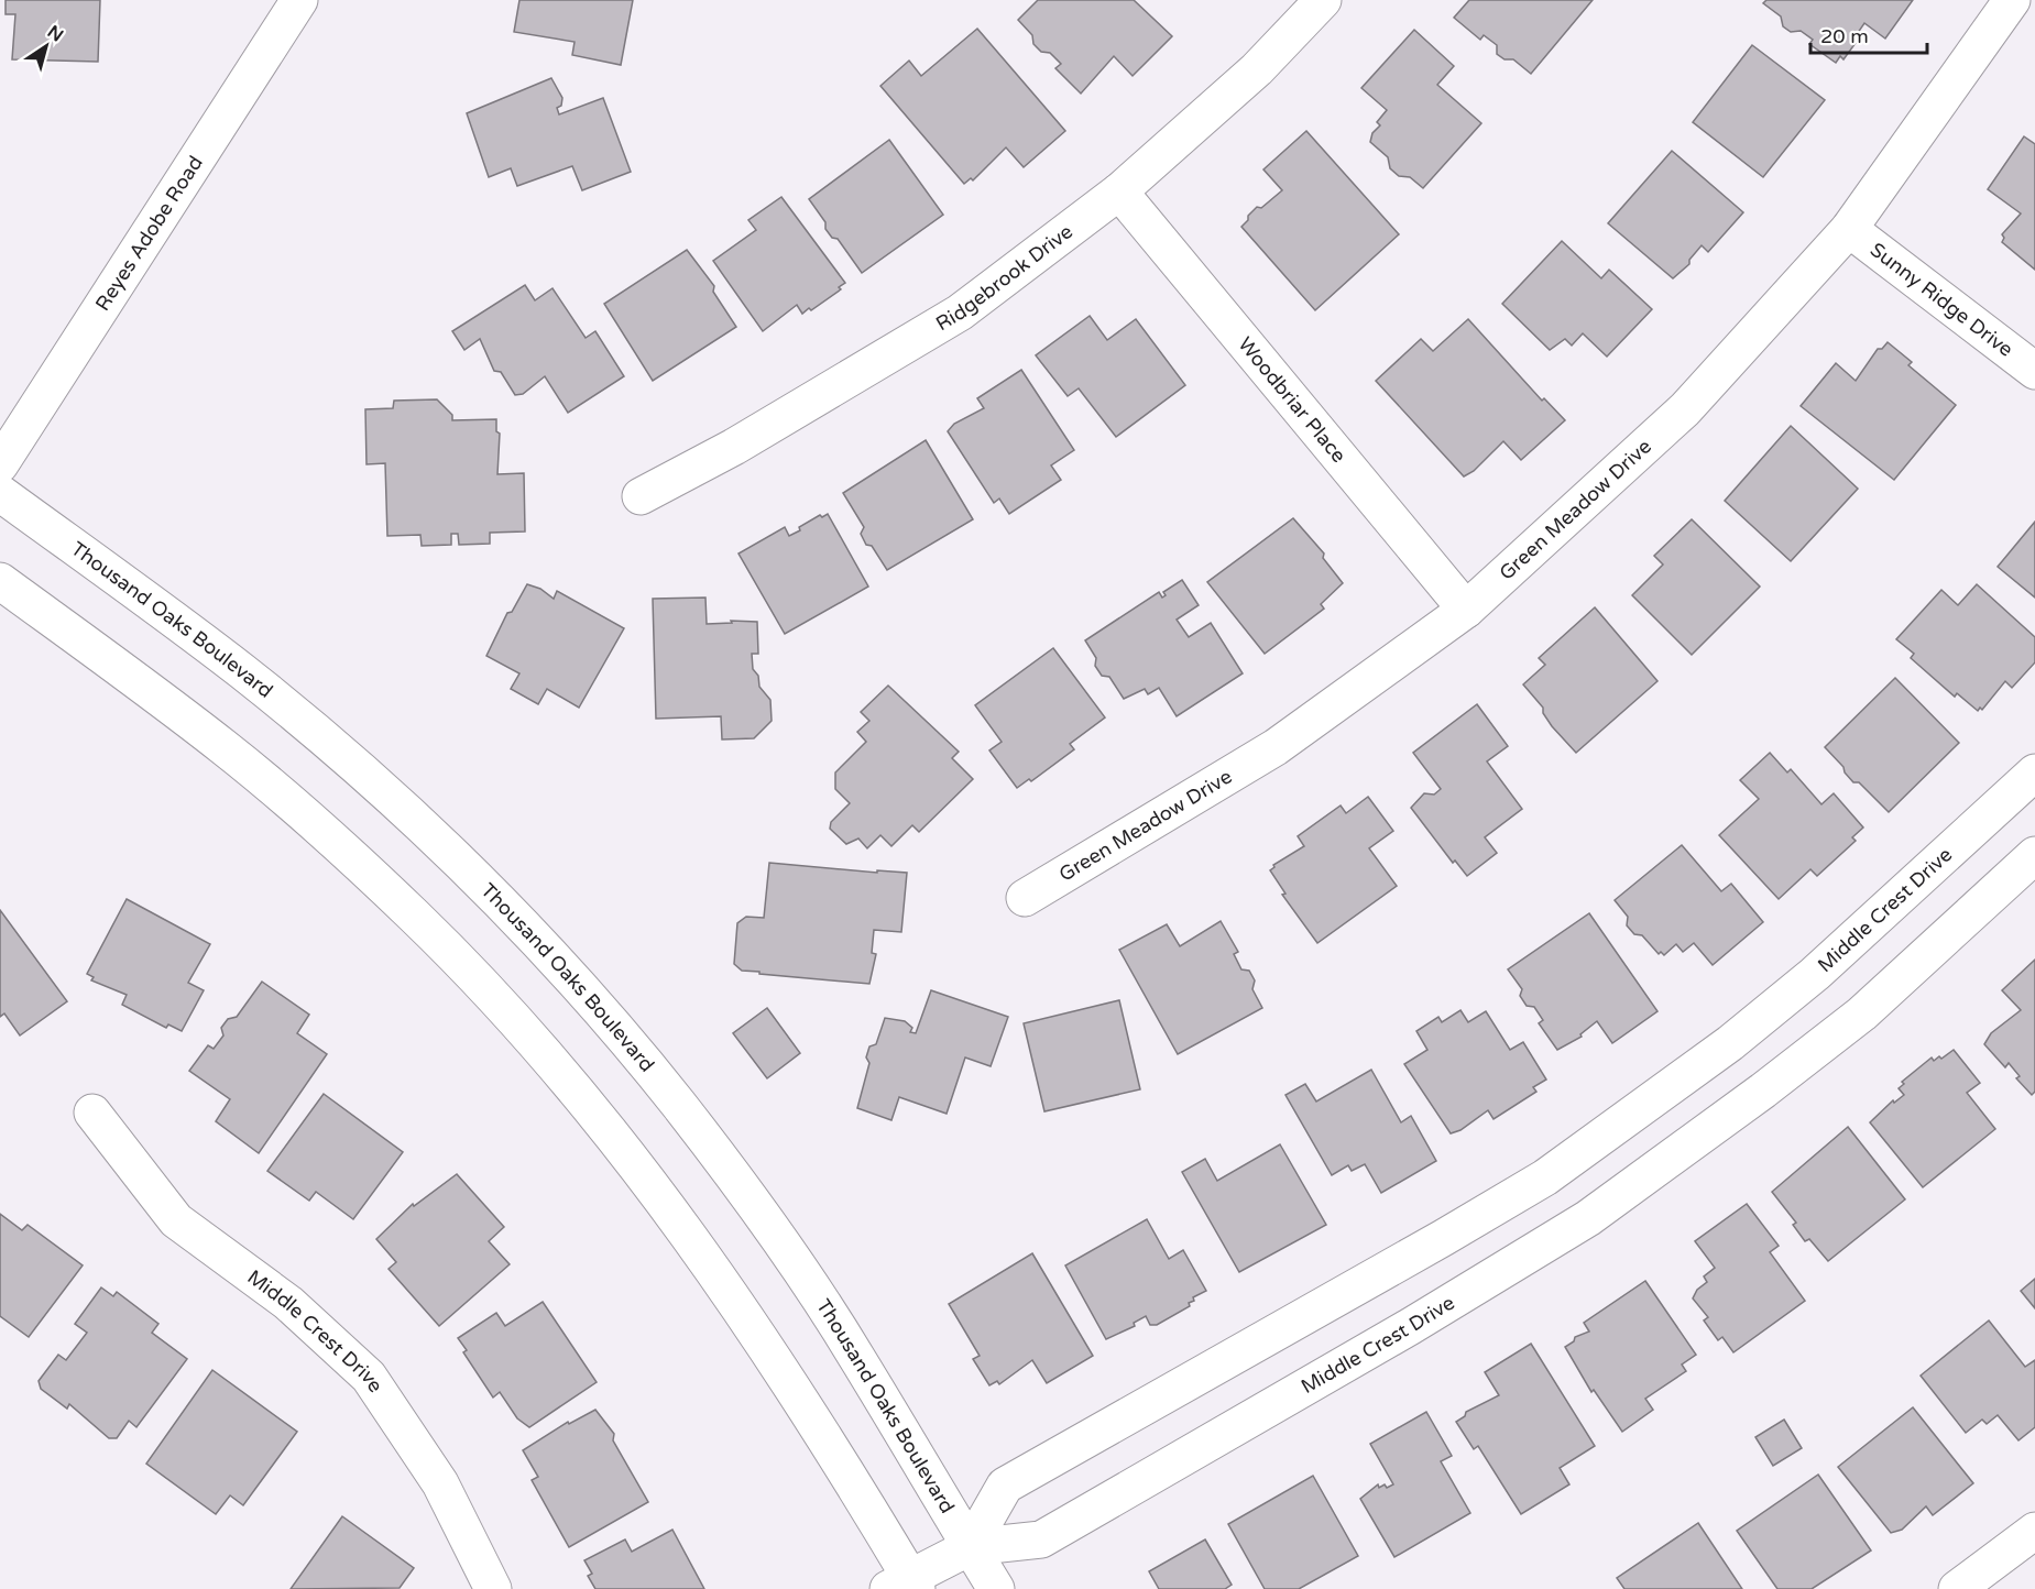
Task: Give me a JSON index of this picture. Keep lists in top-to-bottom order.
{
  "streets": {
    "street": [
      "Reyes Adobe Road",
      "Ridgebrook Drive",
      "Sunny Ridge Drive",
      "Woodbriar Place",
      "Green Meadow Drive",
      "Thousand Oaks Boulevard",
      "Middle Crest Drive"
    ]
  },
  "crossings": [
    ["Ridgebrook Drive", "Woodbriar Place"],
    ["Sunny Ridge Drive", "Green Meadow Drive"],
    ["Woodbriar Place", "Green Meadow Drive"],
    ["Thousand Oaks Boulevard", "Middle Crest Drive"]
  ],
  "scale_bar": "20 m",
  "north": "top right"
}
